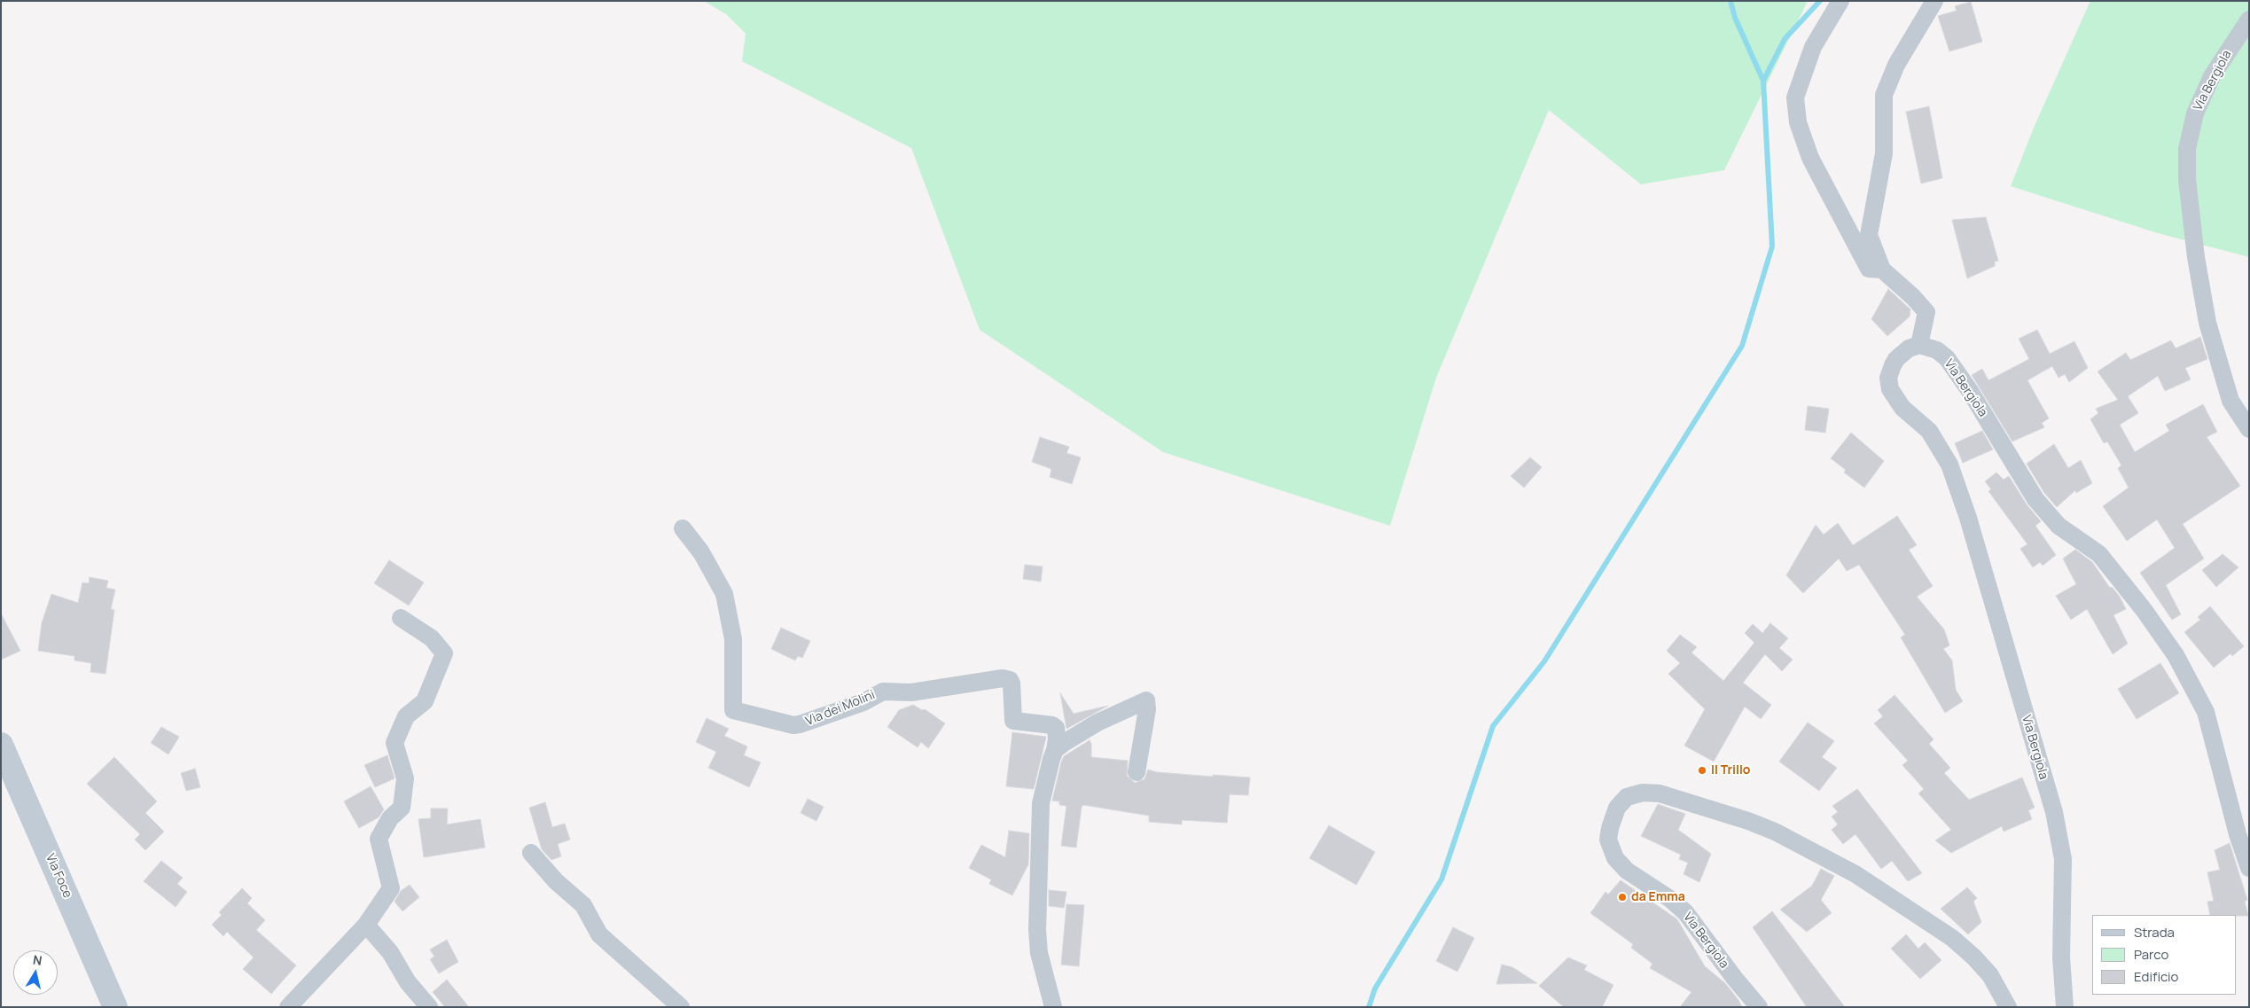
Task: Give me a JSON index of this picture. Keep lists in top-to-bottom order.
{
  "streets": {
    "main road": ["Via Foce"],
    "street": ["Via Bergiola", "Via dei Molini"]
  },
  "places": ["Il Trillo", "da Emma"],
  "legend": ["Strada", "Parco", "Edificio"],
  "north": "top"
}
